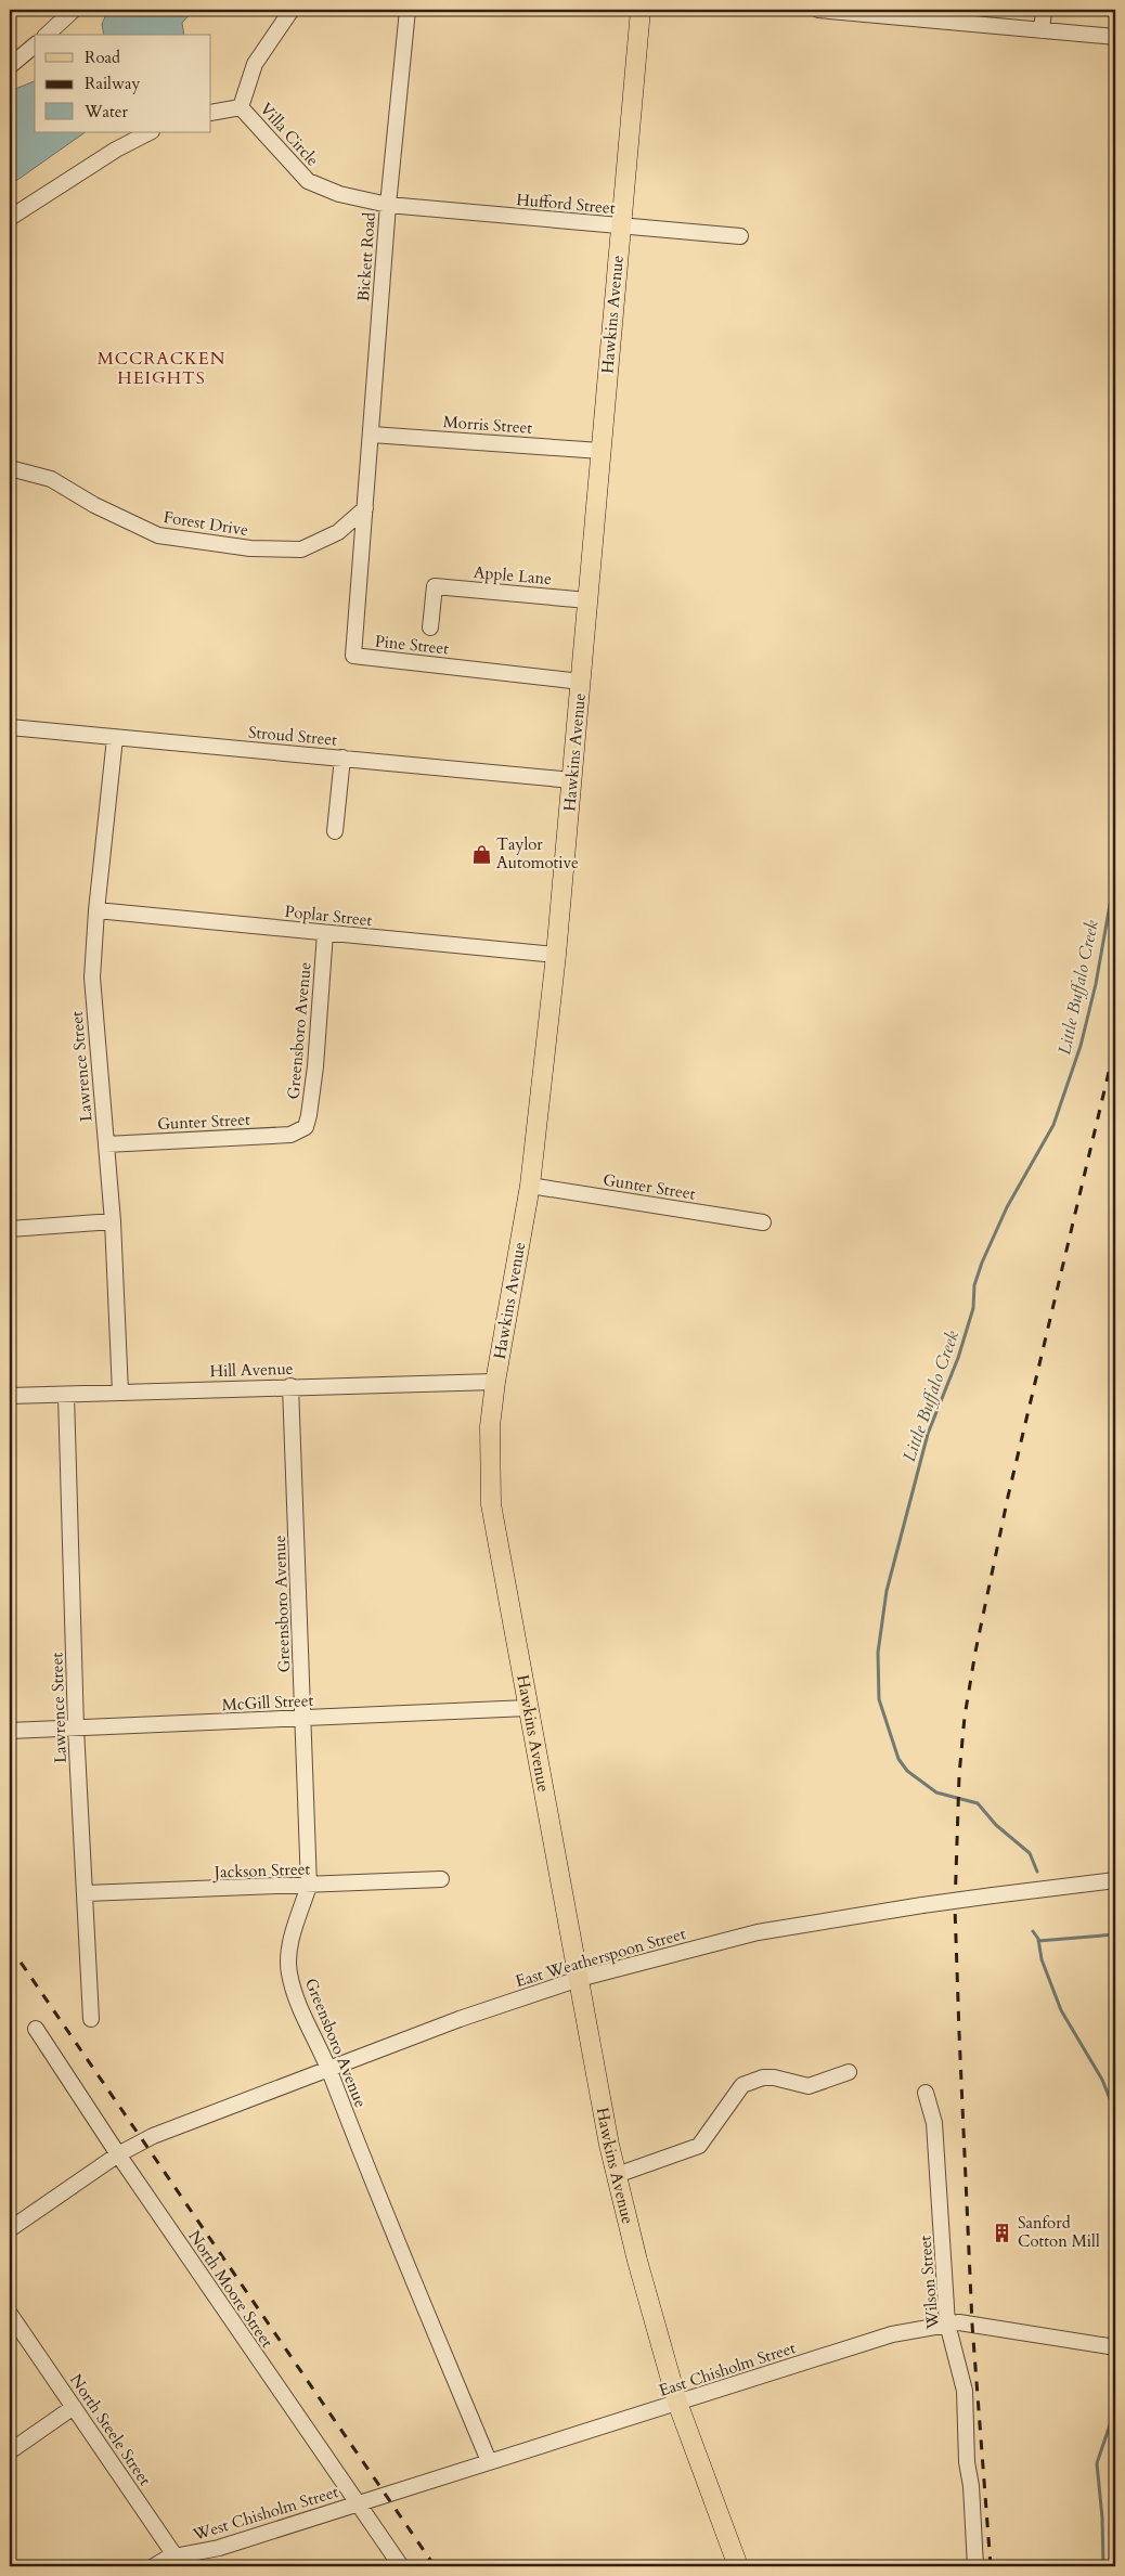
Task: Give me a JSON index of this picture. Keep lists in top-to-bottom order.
{
  "streets": {
    "main road": ["Hawkins Avenue"],
    "street": [
      "Villa Circle",
      "Hufford Street",
      "Bickett Road",
      "Morris Street",
      "Forest Drive",
      "Apple Lane",
      "Pine Street",
      "Stroud Street",
      "Poplar Street",
      "Greensboro Avenue",
      "Lawrence Street",
      "Gunter Street",
      "Hill Avenue",
      "McGill Street",
      "Jackson Street",
      "East Weatherspoon Street",
      "Wilson Street",
      "North Moore Street",
      "East Chisholm Street",
      "North Steele Street",
      "West Chisholm Street"
    ]
  },
  "crossings": [
    ["Villa Circle", "Hufford Street"],
    ["Villa Circle", "Bickett Road"],
    ["Hufford Street", "Bickett Road"],
    ["Hufford Street", "Hawkins Avenue"],
    ["Bickett Road", "Morris Street"],
    ["Bickett Road", "Forest Drive"],
    ["Bickett Road", "Pine Street"],
    ["Hawkins Avenue", "Morris Street"],
    ["Hawkins Avenue", "Apple Lane"],
    ["Hawkins Avenue", "Pine Street"],
    ["Hawkins Avenue", "Stroud Street"],
    ["Hawkins Avenue", "Poplar Street"],
    ["Hawkins Avenue", "Gunter Street"],
    ["Hawkins Avenue", "Hill Avenue"],
    ["Hawkins Avenue", "McGill Street"],
    ["Hawkins Avenue", "East Weatherspoon Street"],
    ["Hawkins Avenue", "East Chisholm Street"],
    ["Forest Drive", "Pine Street"],
    ["Stroud Street", "Lawrence Street"],
    ["Poplar Street", "Greensboro Avenue"],
    ["Poplar Street", "Lawrence Street"],
    ["Greensboro Avenue", "Gunter Street"],
    ["Greensboro Avenue", "Hill Avenue"],
    ["Greensboro Avenue", "McGill Street"],
    ["Greensboro Avenue", "Jackson Street"],
    ["Greensboro Avenue", "East Weatherspoon Street"],
    ["Greensboro Avenue", "East Chisholm Street"],
    ["Lawrence Street", "Gunter Street"],
    ["Lawrence Street", "Hill Avenue"],
    ["Lawrence Street", "McGill Street"],
    ["Lawrence Street", "Jackson Street"],
    ["East Weatherspoon Street", "North Moore Street"],
    ["Wilson Street", "East Chisholm Street"],
    ["North Moore Street", "East Chisholm Street"],
    ["North Moore Street", "West Chisholm Street"],
    ["East Chisholm Street", "West Chisholm Street"],
    ["North Steele Street", "West Chisholm Street"]
  ],
  "districts": ["MCCRACKEN HEIGHTS"],
  "water": ["Little Buffalo Creek"],
  "places": {
    "shop": ["Taylor Automotive"],
    "building": ["Sanford Cotton Mill"]
  },
  "legend": ["Road", "Railway", "Water"]
}
